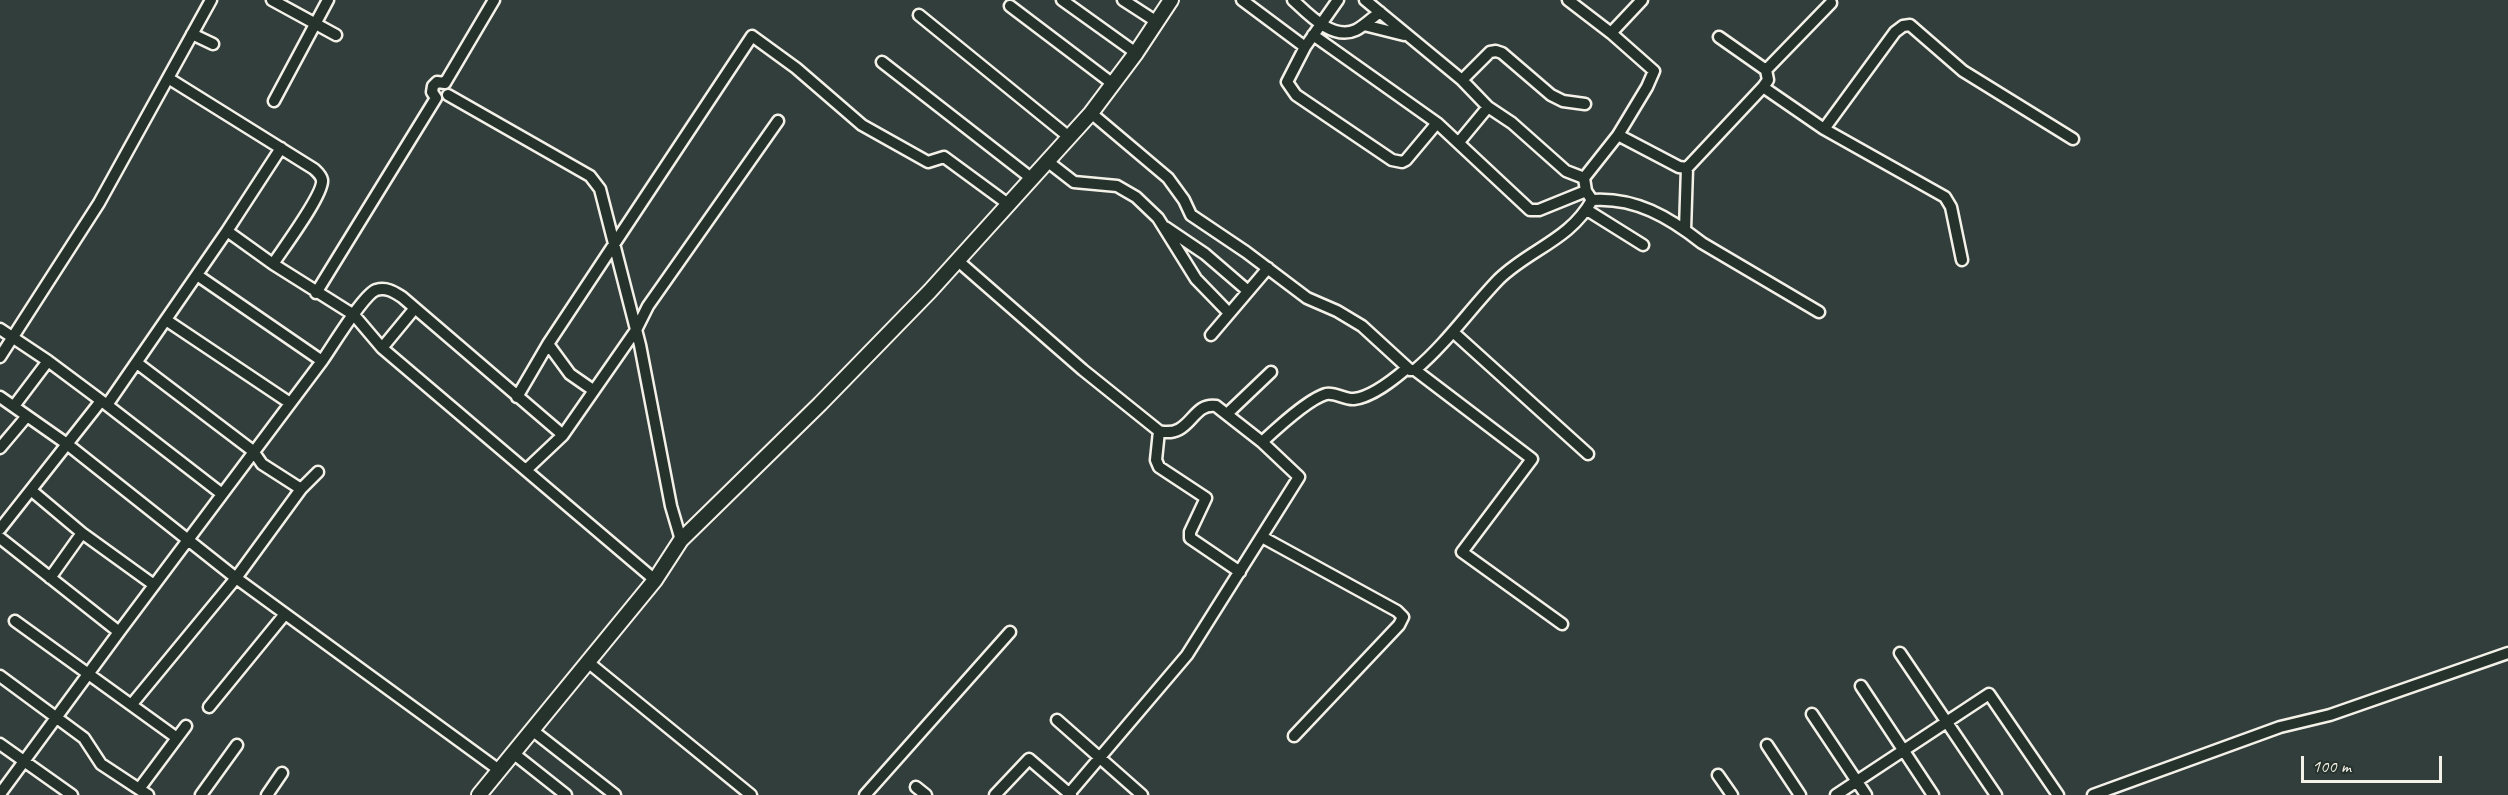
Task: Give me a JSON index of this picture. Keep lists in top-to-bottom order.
{
  "scale_bar": "100 m"
}
